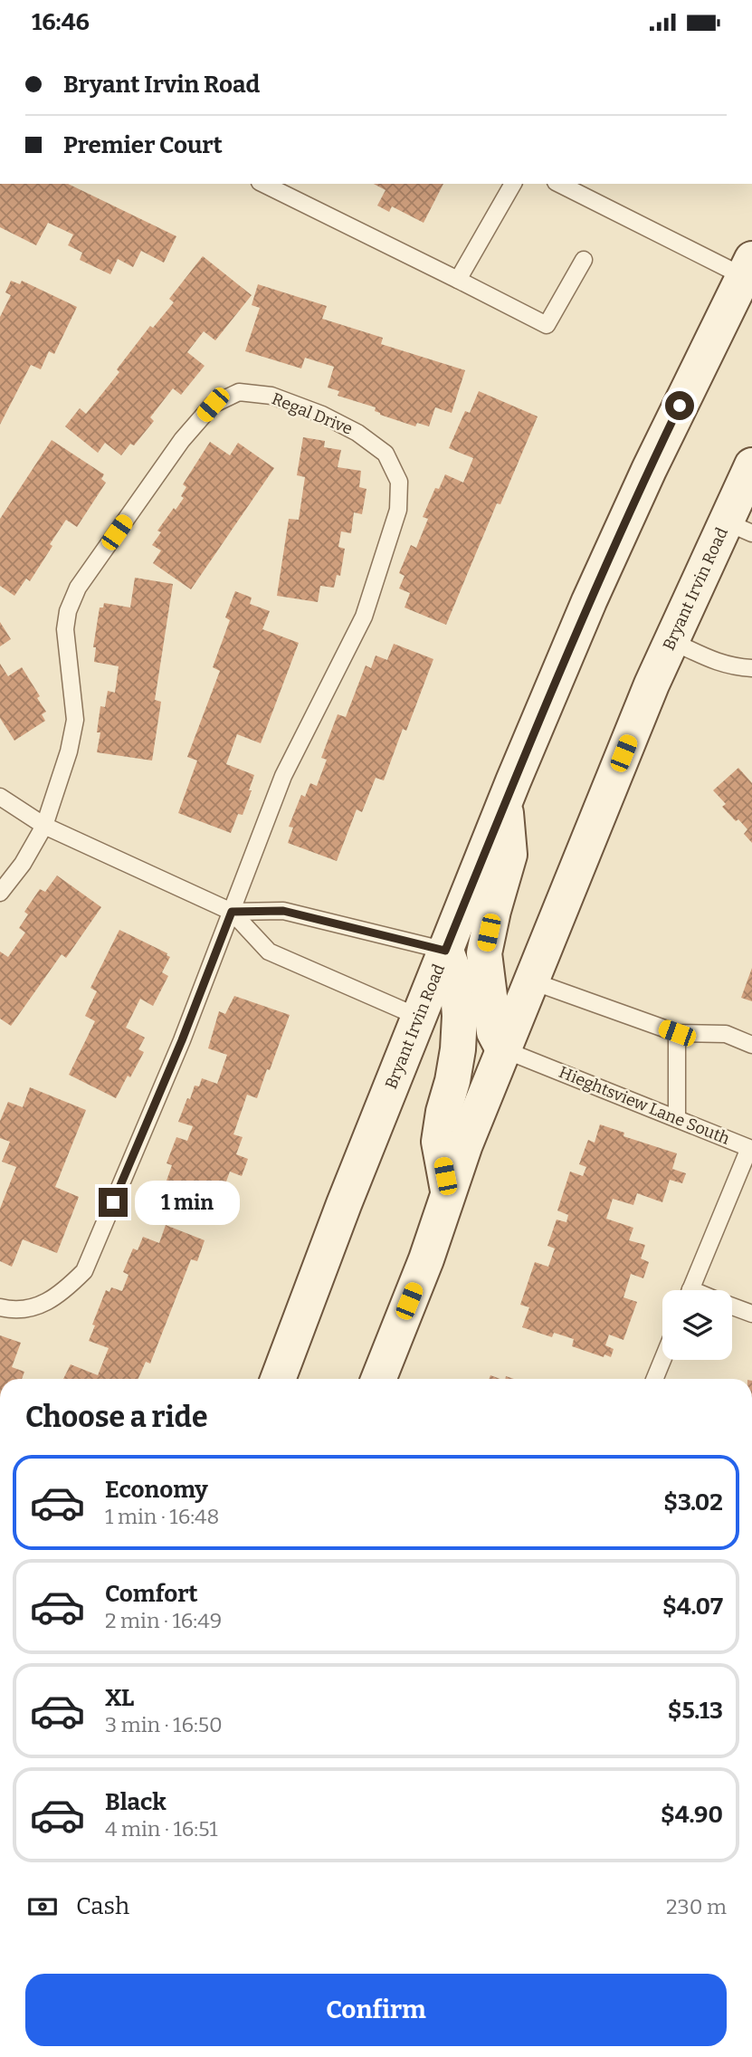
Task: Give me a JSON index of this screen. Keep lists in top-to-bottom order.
{
  "streets": {
    "main road": ["Bryant Irvin Road"],
    "lane": ["Regal Drive", "Hieghtsview Lane South"]
  },
  "crossings": [
    ["Bryant Irvin Road", "Hieghtsview Lane South"]
  ],
  "page": {
    "status": "16:46",
    "banner": ["Bryant Irvin Road", "Premier Court"],
    "bubble": "1 min",
    "heading": "Choose a ride",
    "list": [
      {
        "name": "Economy",
        "note": "1 min · 16:48",
        "value": "$3.02"
      },
      {
        "name": "Comfort",
        "note": "2 min · 16:49",
        "value": "$4.07"
      },
      {
        "name": "XL",
        "note": "3 min · 16:50",
        "value": "$5.13"
      },
      {
        "name": "Black",
        "note": "4 min · 16:51",
        "value": "$4.90"
      }
    ],
    "pay": ["Cash", "230 m"],
    "buttons": "Confirm"
  }
}
